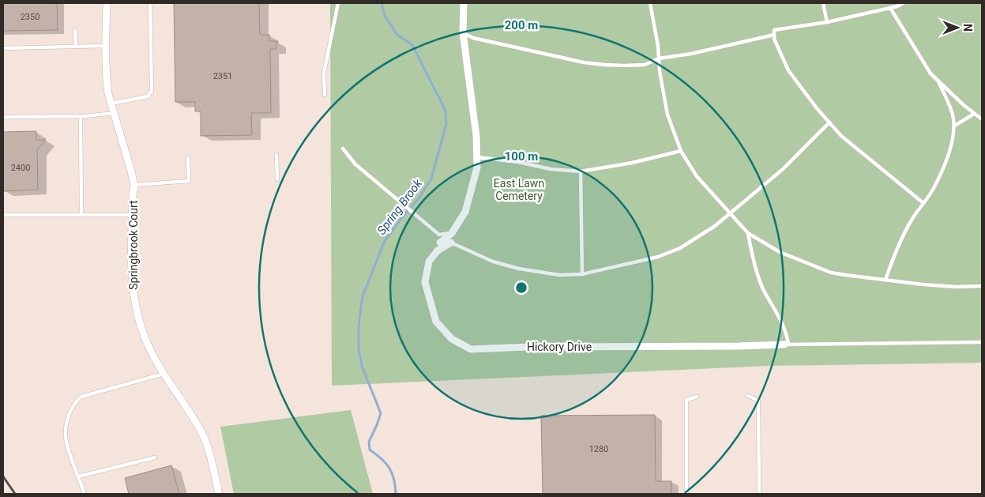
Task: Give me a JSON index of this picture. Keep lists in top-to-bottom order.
{
  "streets": {
    "street": ["Springbrook Court", "Hickory Drive"]
  },
  "water": ["Spring Brook"],
  "parks": ["East Lawn Cemetery"],
  "house_numbers": [
    "2350",
    "2351",
    "2400",
    "1280"
  ],
  "north": "right",
  "rings": ["200 m", "100 m"]
}
